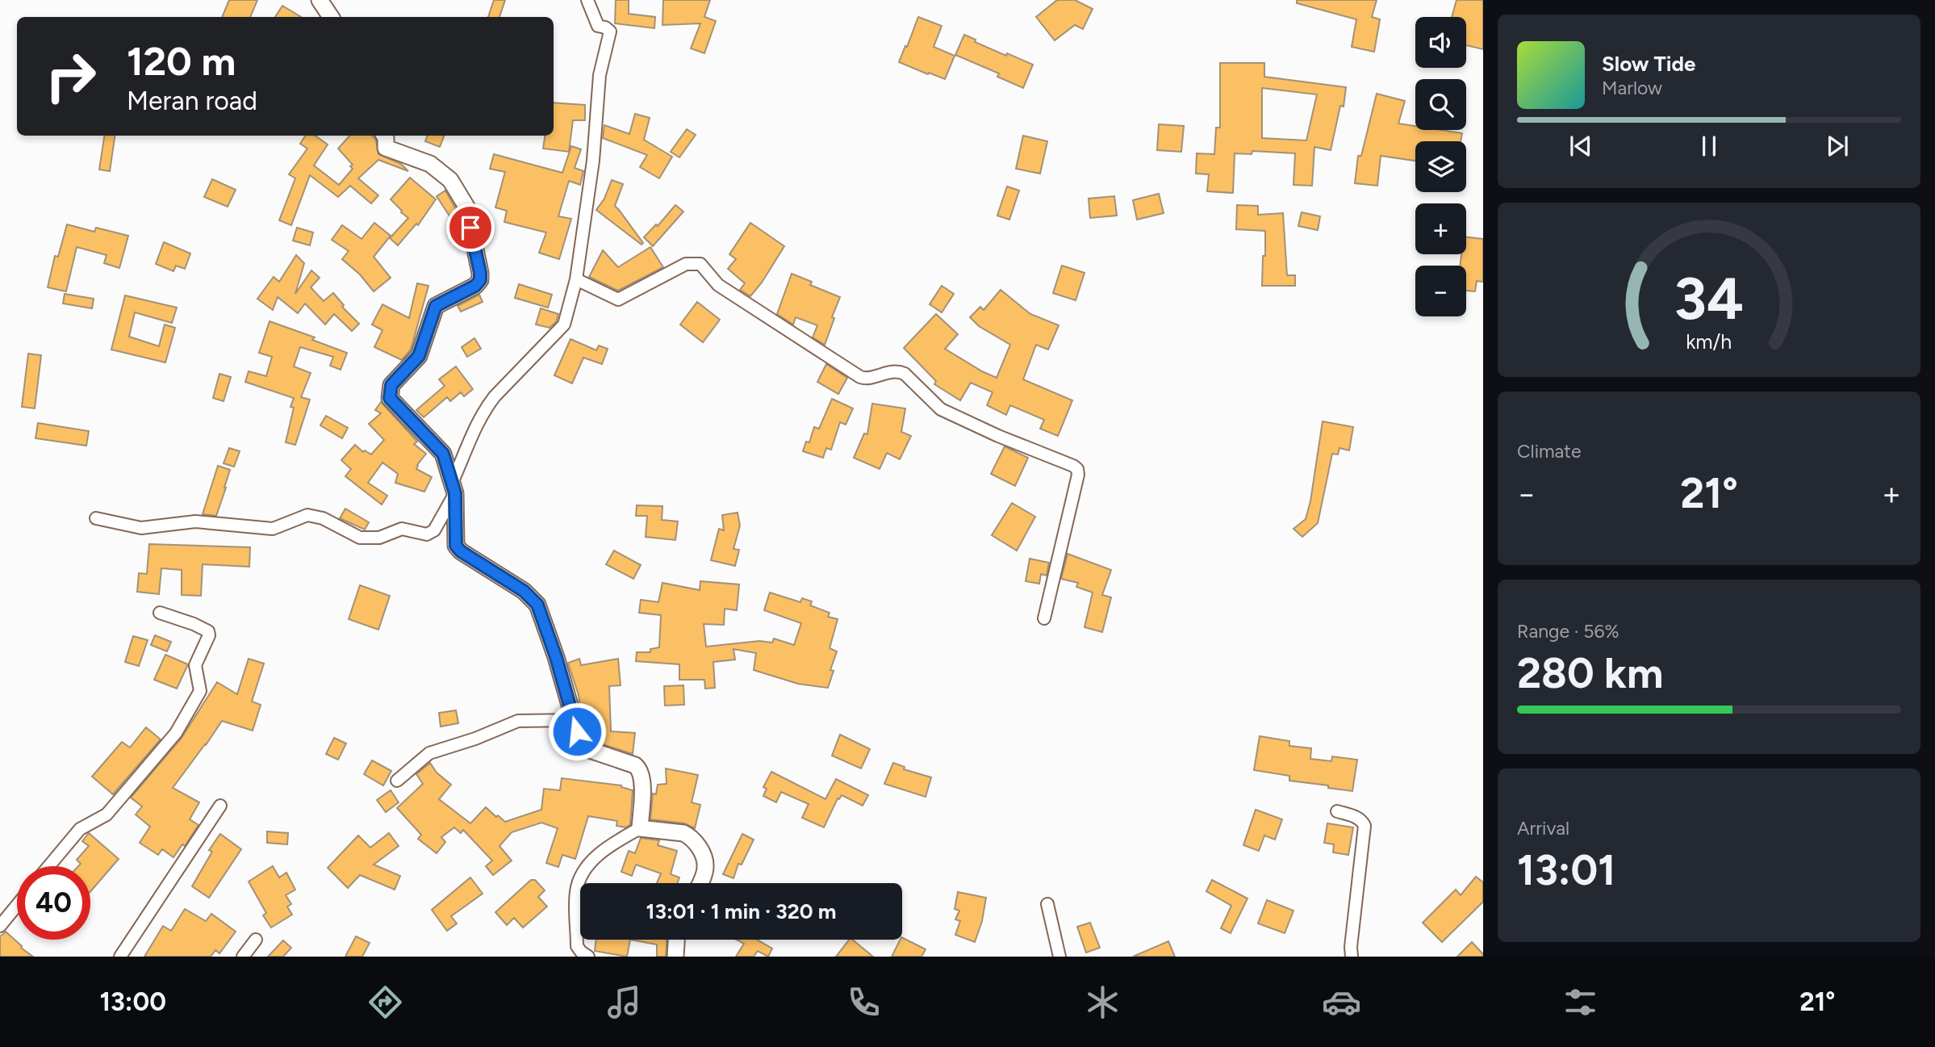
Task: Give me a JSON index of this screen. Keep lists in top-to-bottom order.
{
  "page": {
    "map_buttons": ["+", "−"],
    "turn": ["120 m", "Meran road"],
    "song": ["Slow Tide", "Marlow"],
    "tile": [
      "Climate",
      ["Range · 56%", "280 km"],
      ["Arrival", "13:01"]
    ],
    "heat": ["−", "21°", "+"],
    "limit": "40",
    "trip": "13:01 · 1 min · 320 m",
    "tabs": ["13:00", "21°"],
    "gauge": ["34", "km/h"]
  }
}
